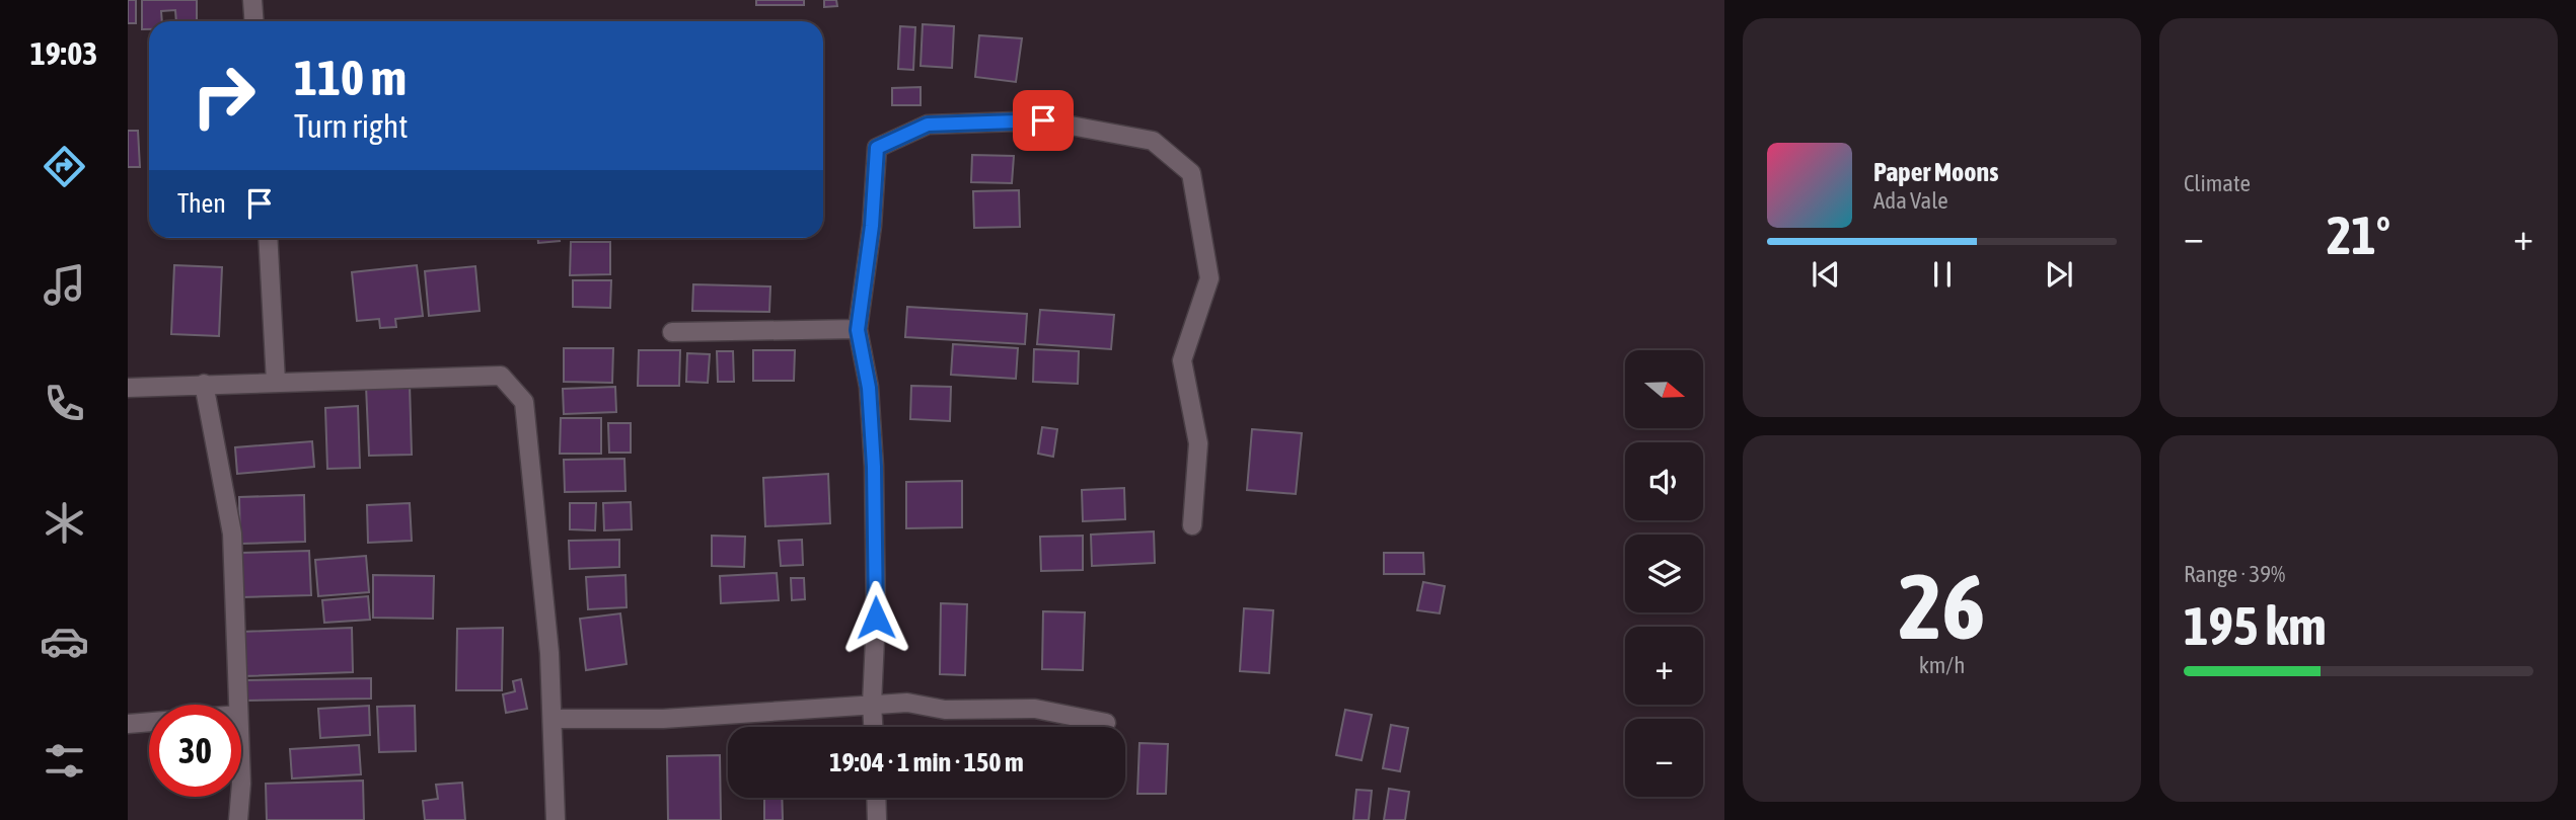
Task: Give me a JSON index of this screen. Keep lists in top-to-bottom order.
{
  "north": "right",
  "page": {
    "tabs": "19:03",
    "tile": [
      "Climate",
      ["26", "km/h"],
      ["Range · 39%", "195 km"]
    ],
    "turn": ["110 m", "Turn right"],
    "song": ["Paper Moons", "Ada Vale"],
    "then": "Then",
    "heat": ["−", "21°", "+"],
    "map_buttons": ["+", "−"],
    "limit": "30",
    "trip": "19:04 · 1 min · 150 m"
  }
}
